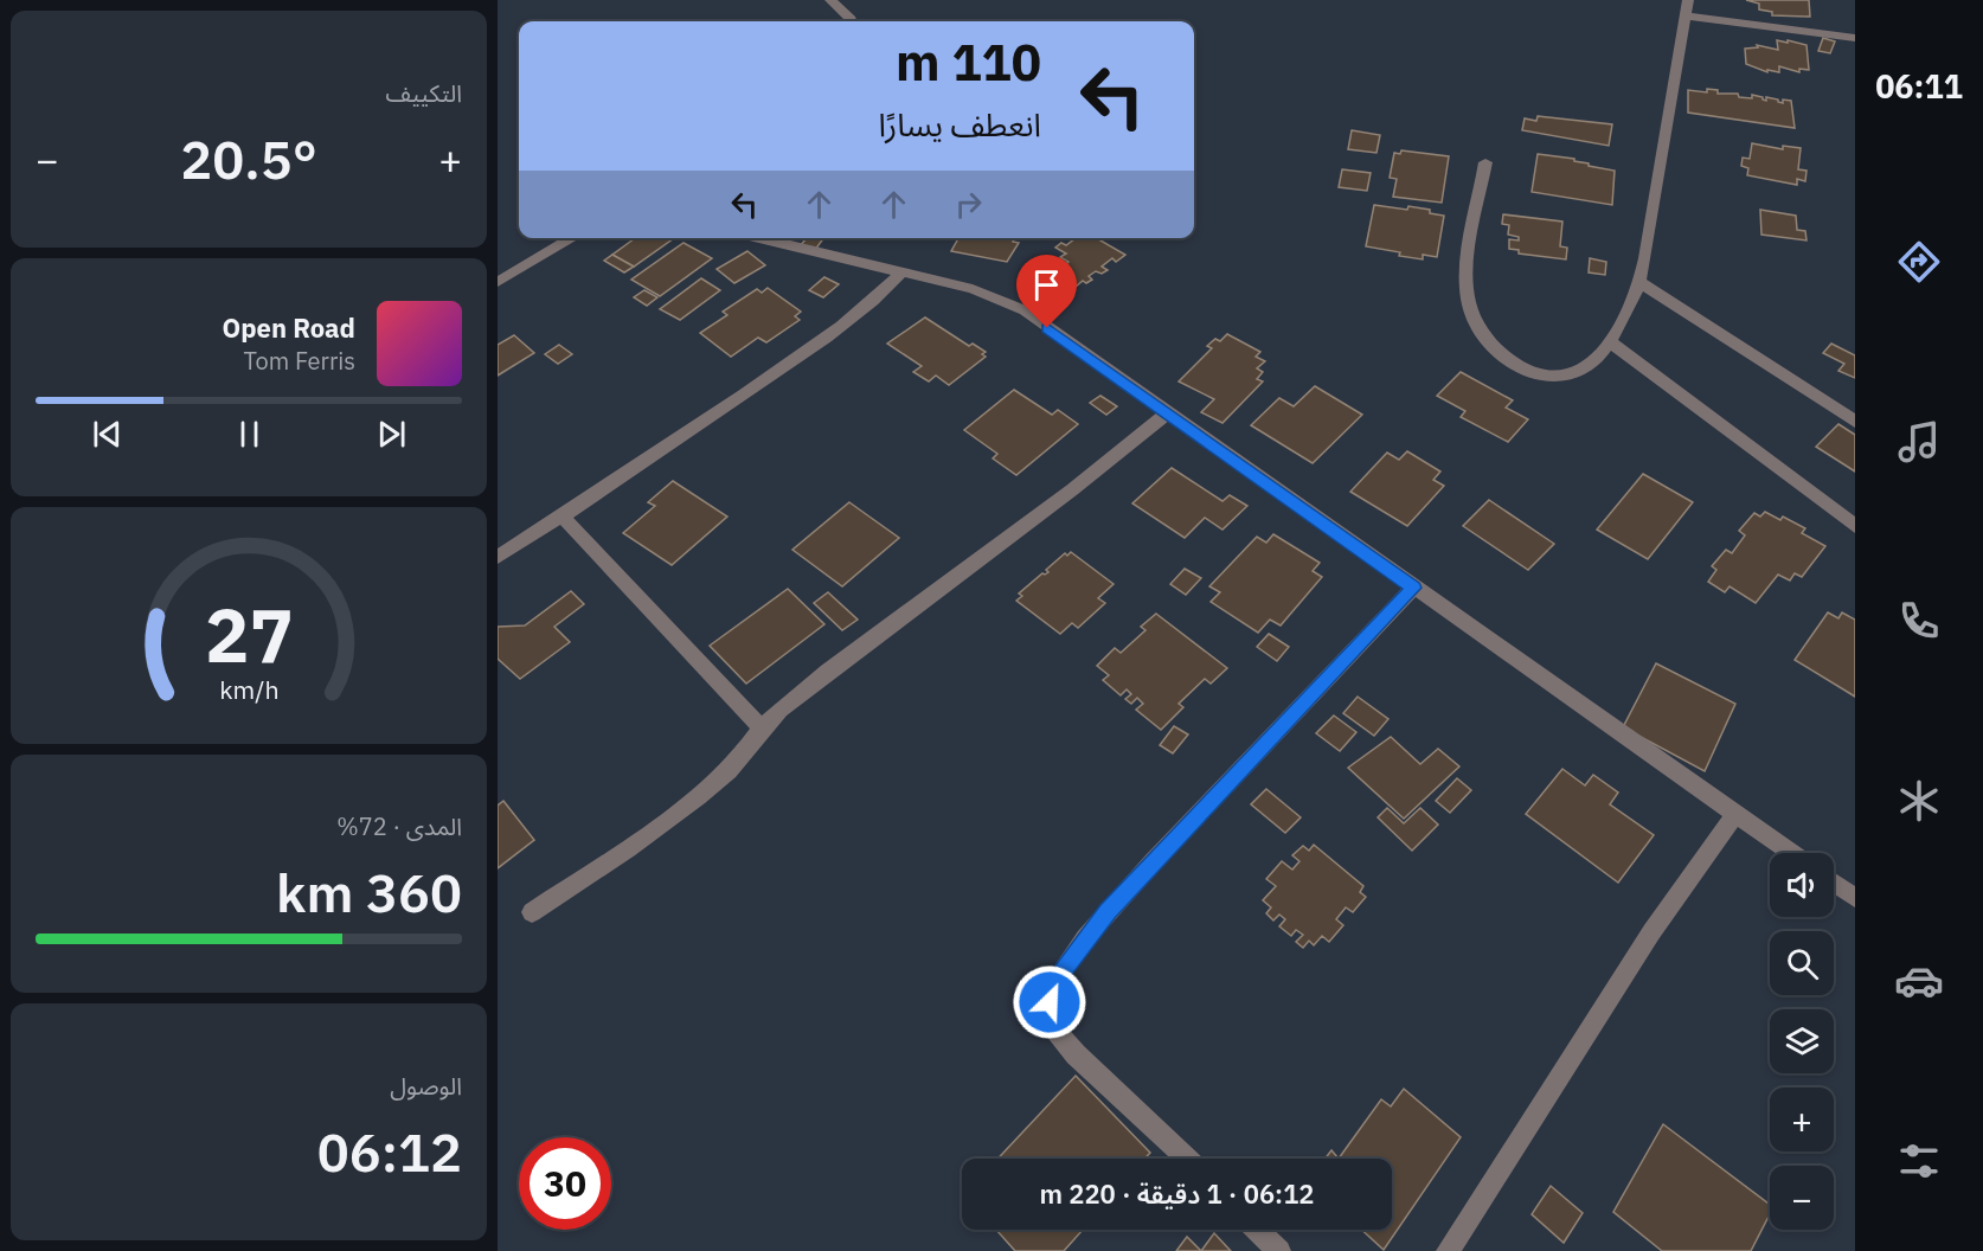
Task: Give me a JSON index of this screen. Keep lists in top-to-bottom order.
{
  "page": {
    "tabs": "06:11",
    "tile": [
      "التكييف",
      ["المدى · 72%", "360 km"],
      ["الوصول", "06:12"]
    ],
    "turn": ["110 m", "انعطف يسارًا"],
    "heat": ["−", "20.5°", "+"],
    "song": ["Open Road", "Tom Ferris"],
    "map_buttons": ["+", "−"],
    "limit": "30",
    "trip": "06:12 · 1 دقيقة · 220 m",
    "gauge": ["27", "km/h"]
  }
}
